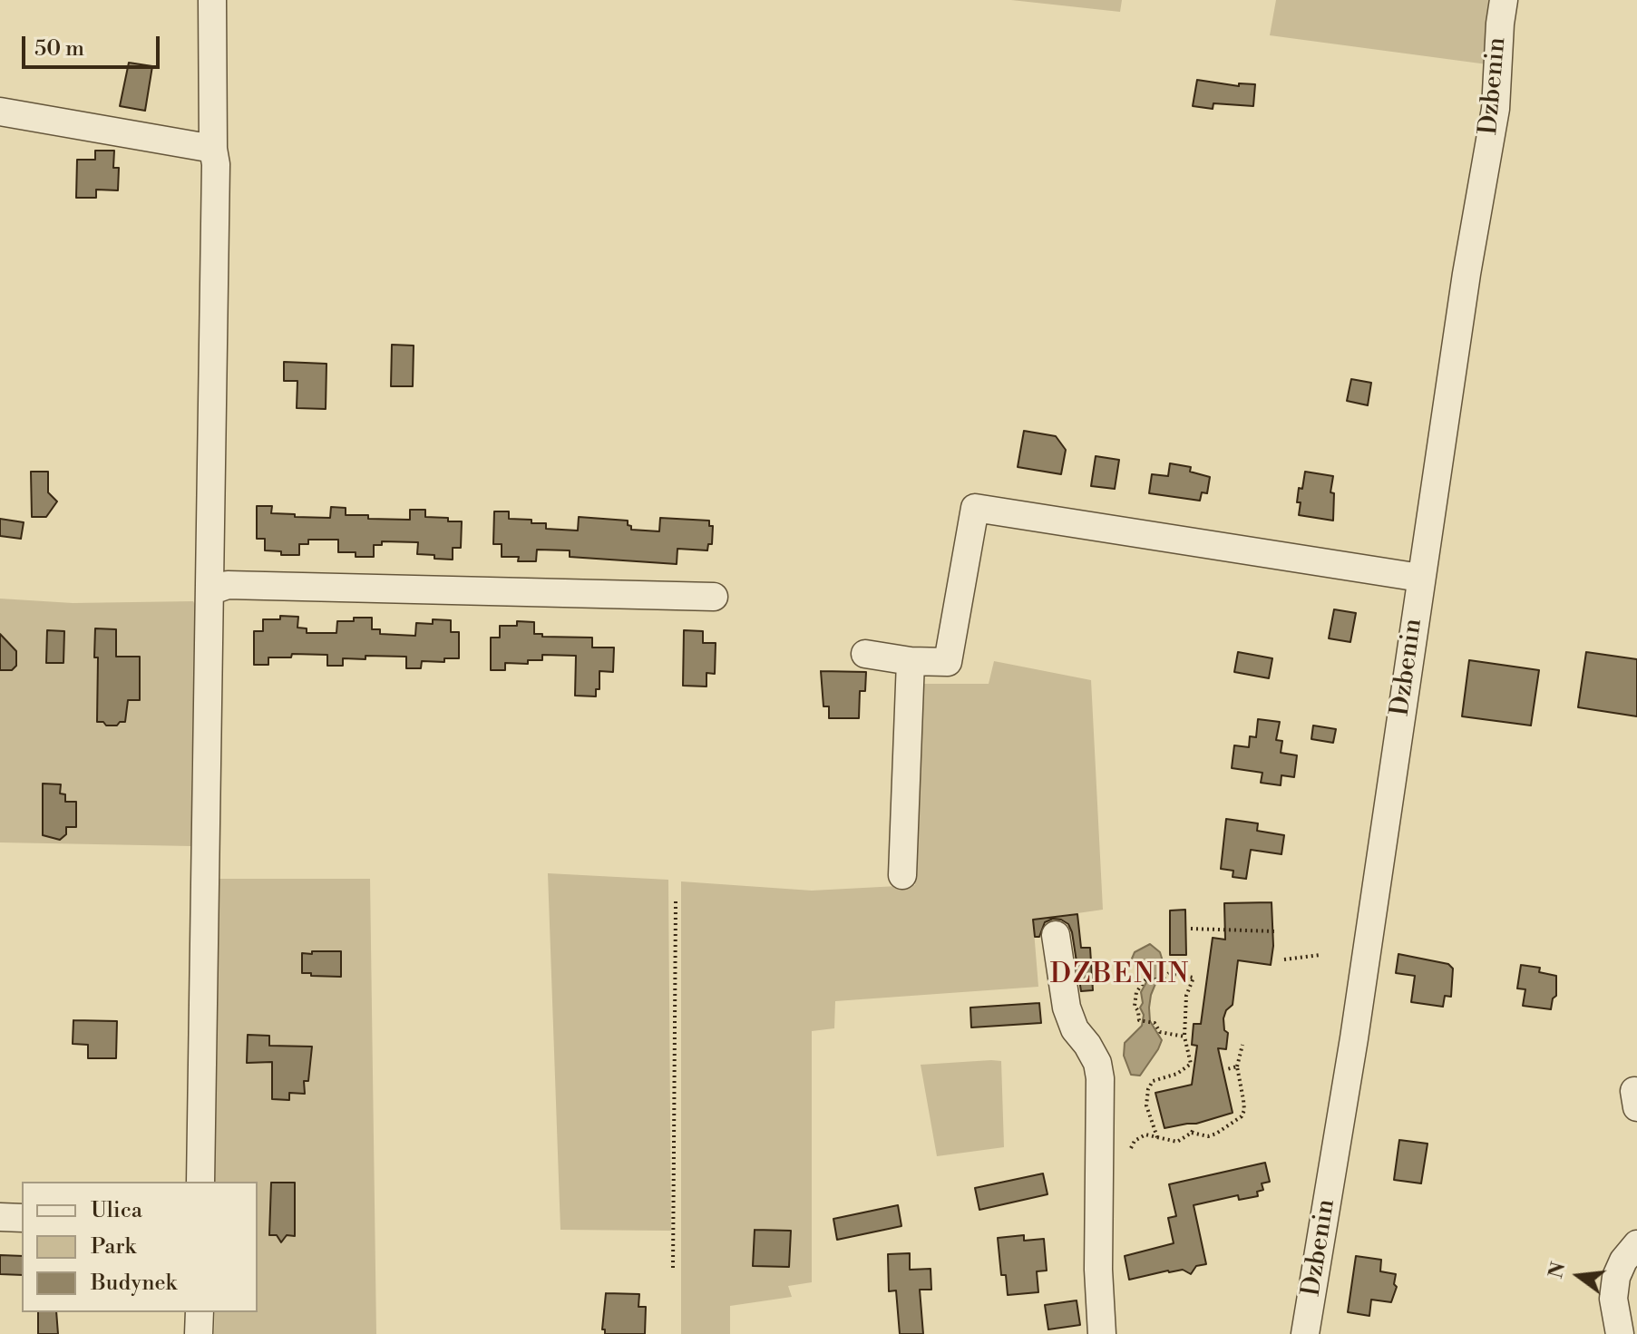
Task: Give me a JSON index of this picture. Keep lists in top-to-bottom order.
{
  "streets": {
    "street": ["Dzbenin"]
  },
  "districts": ["DZBENIN"],
  "legend": ["Ulica", "Park", "Budynek"],
  "scale_bar": "50 m",
  "north": "left"
}
